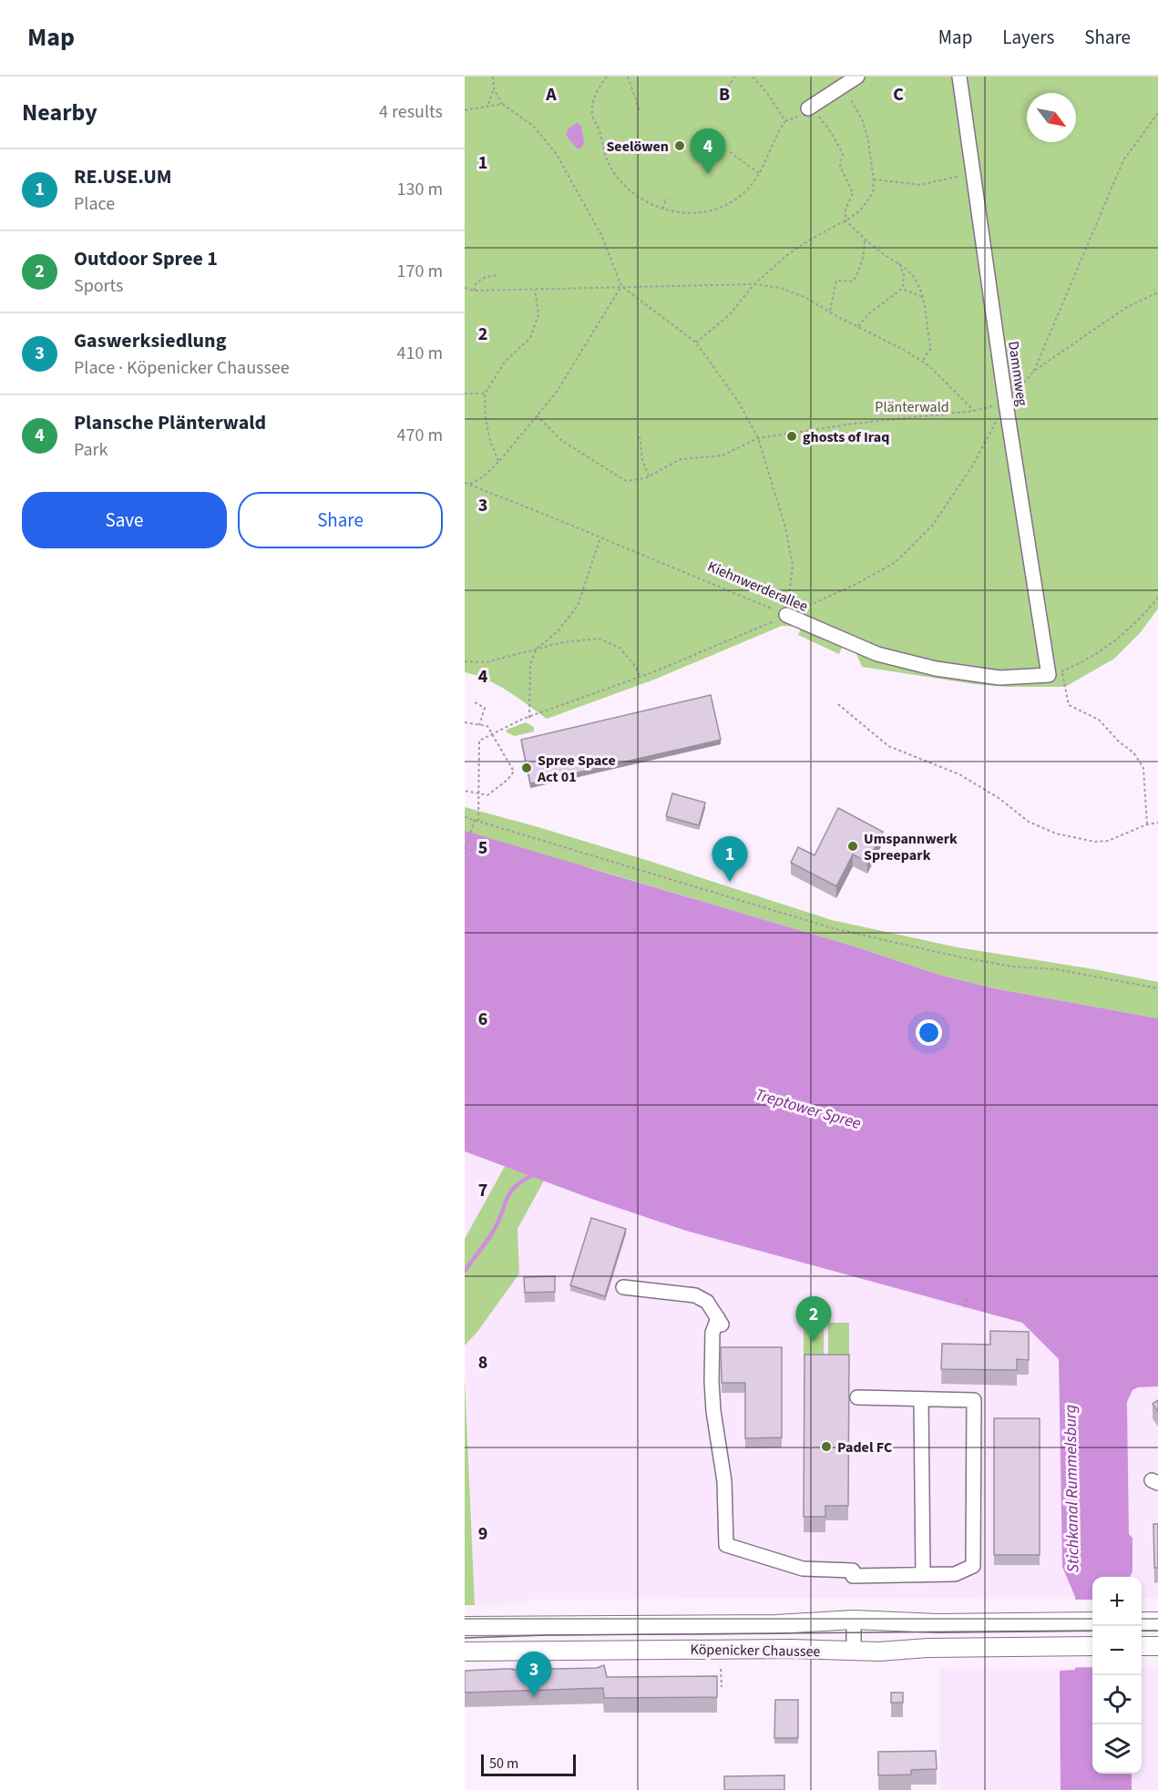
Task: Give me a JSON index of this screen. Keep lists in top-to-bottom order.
{
  "streets": {
    "main road": ["Köpenicker Chaussee"],
    "lane": ["Dammweg", "Kiehnwerderallee"]
  },
  "crossings": [
    ["Dammweg", "Kiehnwerderallee"]
  ],
  "water": ["Treptower Spree", "Stichkanal Rummelsburg"],
  "parks": ["Plänterwald"],
  "places": [
    "Seelöwen",
    "ghosts of Iraq",
    "Spree Space Act 01",
    "Umspannwerk Spreepark",
    "Padel FC"
  ],
  "scale_bar": "50 m",
  "north": "bottom right",
  "page": {
    "header": "Map",
    "nav": ["Map", "Layers", "Share"],
    "heading": ["Nearby", "4 results"],
    "pins": [
      "4",
      "1",
      "2",
      "3"
    ],
    "list": [
      {
        "mark": "1",
        "name": "RE.USE.UM",
        "note": "Place",
        "value": "130 m"
      },
      {
        "mark": "2",
        "name": "Outdoor Spree 1",
        "note": "Sports",
        "value": "170 m"
      },
      {
        "mark": "3",
        "name": "Gaswerksiedlung",
        "note": "Place · Köpenicker Chaussee",
        "value": "410 m"
      },
      {
        "mark": "4",
        "name": "Plansche Plänterwald",
        "note": "Park",
        "value": "470 m"
      }
    ],
    "buttons": ["Save", "Share"],
    "map_buttons": ["+", "−"],
    "scale": "50 m"
  },
  "grid": {
    "columns": ["A", "B", "C"],
    "rows": [
      "1",
      "2",
      "3",
      "4",
      "5",
      "6",
      "7",
      "8",
      "9"
    ]
  }
}
